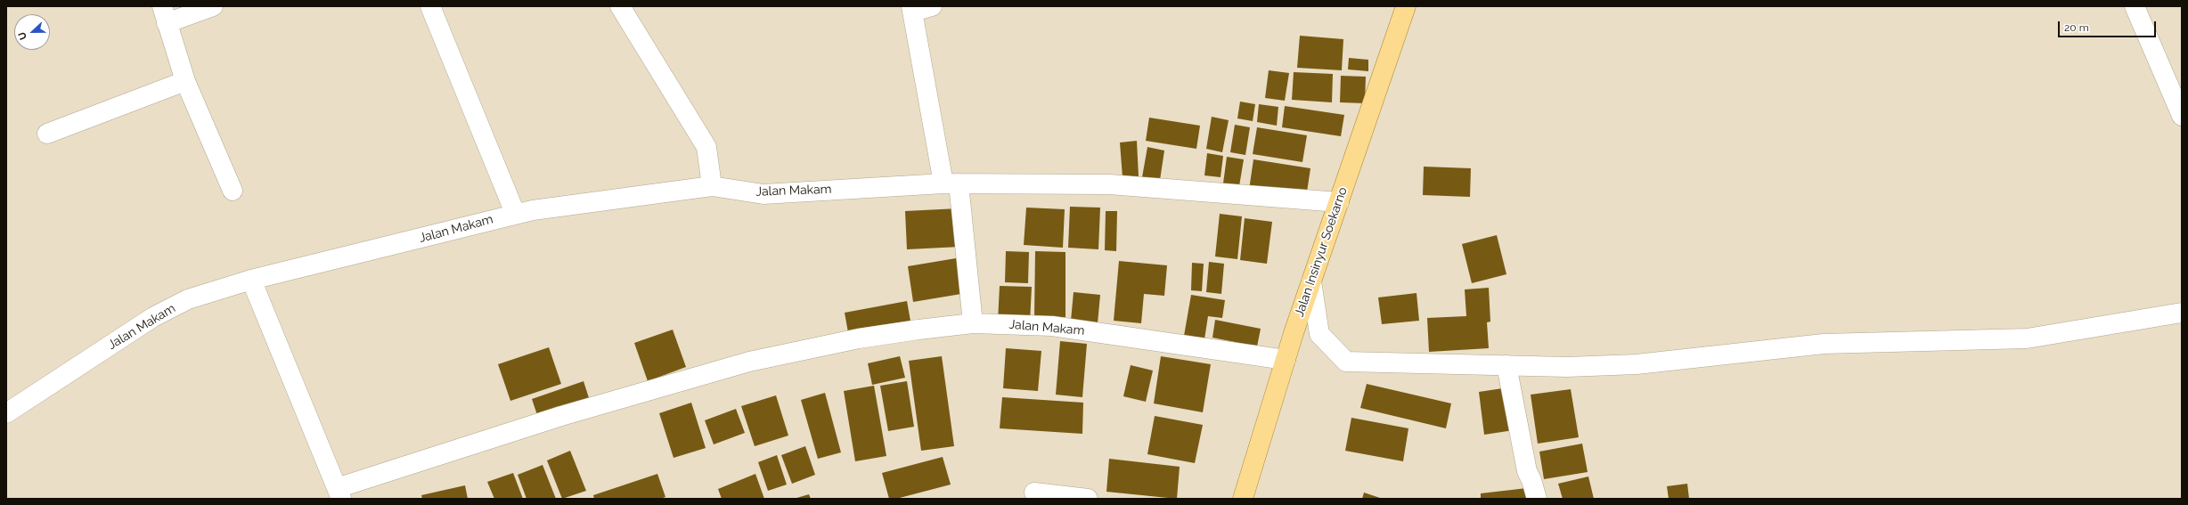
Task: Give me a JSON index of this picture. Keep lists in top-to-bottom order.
{
  "streets": {
    "main road": ["Jalan Insinyur Soekarno"],
    "street": ["Jalan Makam"]
  },
  "crossings": [
    ["Jalan Makam", "Jalan Insinyur Soekarno"]
  ],
  "scale_bar": "20 m",
  "north": "left"
}
